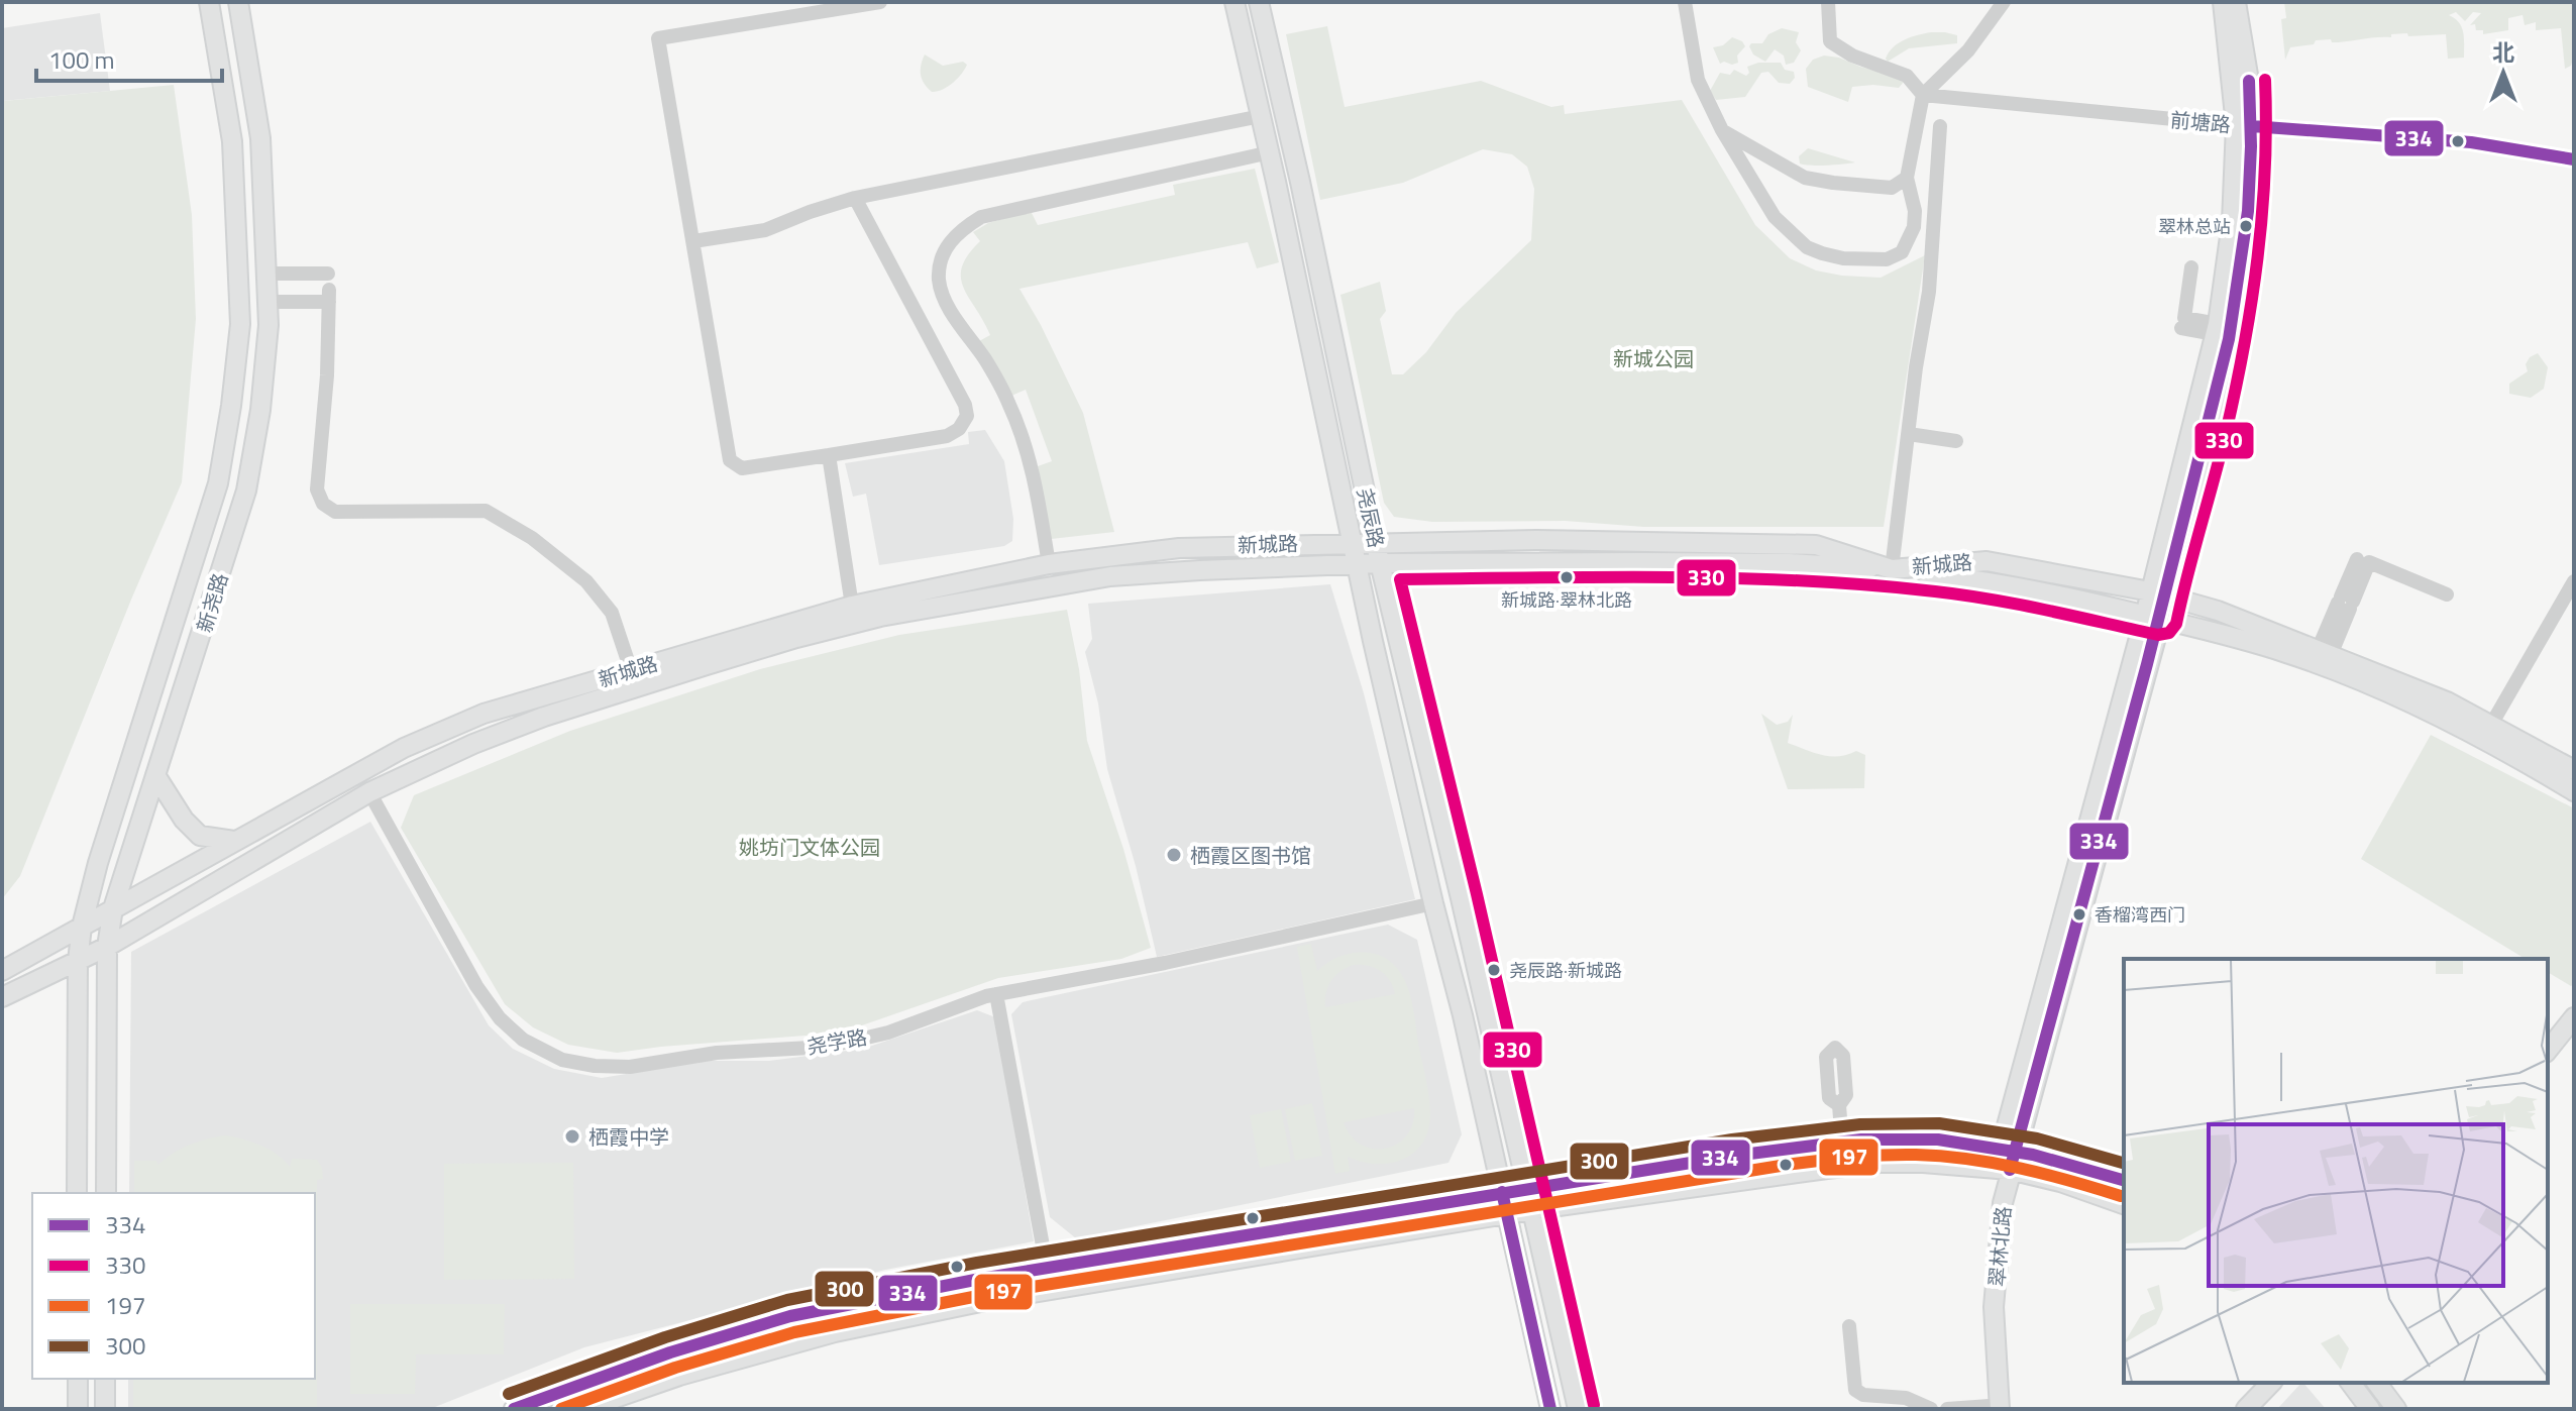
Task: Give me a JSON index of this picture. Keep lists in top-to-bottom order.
{
  "streets": {
    "main road": [
      "尧辰路",
      "新城路",
      "新尧路",
      "翠林北路"
    ],
    "street": ["前塘路", "尧学路"]
  },
  "crossings": [
    ["前塘路", "翠林北路"],
    ["尧辰路", "新城路"],
    ["尧辰路", "尧学路"],
    ["新城路", "新尧路"],
    ["新城路", "尧学路"],
    ["新城路", "翠林北路"]
  ],
  "parks": ["新城公园", "姚坊门文体公园"],
  "places": [
    "翠林总站",
    "新城路·翠林北路",
    "栖霞区图书馆",
    "香榴湾西门",
    "尧辰路·新城路",
    "栖霞中学"
  ],
  "lines": [
    "transit line 330",
    "transit line 334",
    "transit line 300",
    "transit line 197"
  ],
  "legend": [
    "334",
    "330",
    "197",
    "300"
  ],
  "scale_bar": "100 m",
  "north": "top"
}
